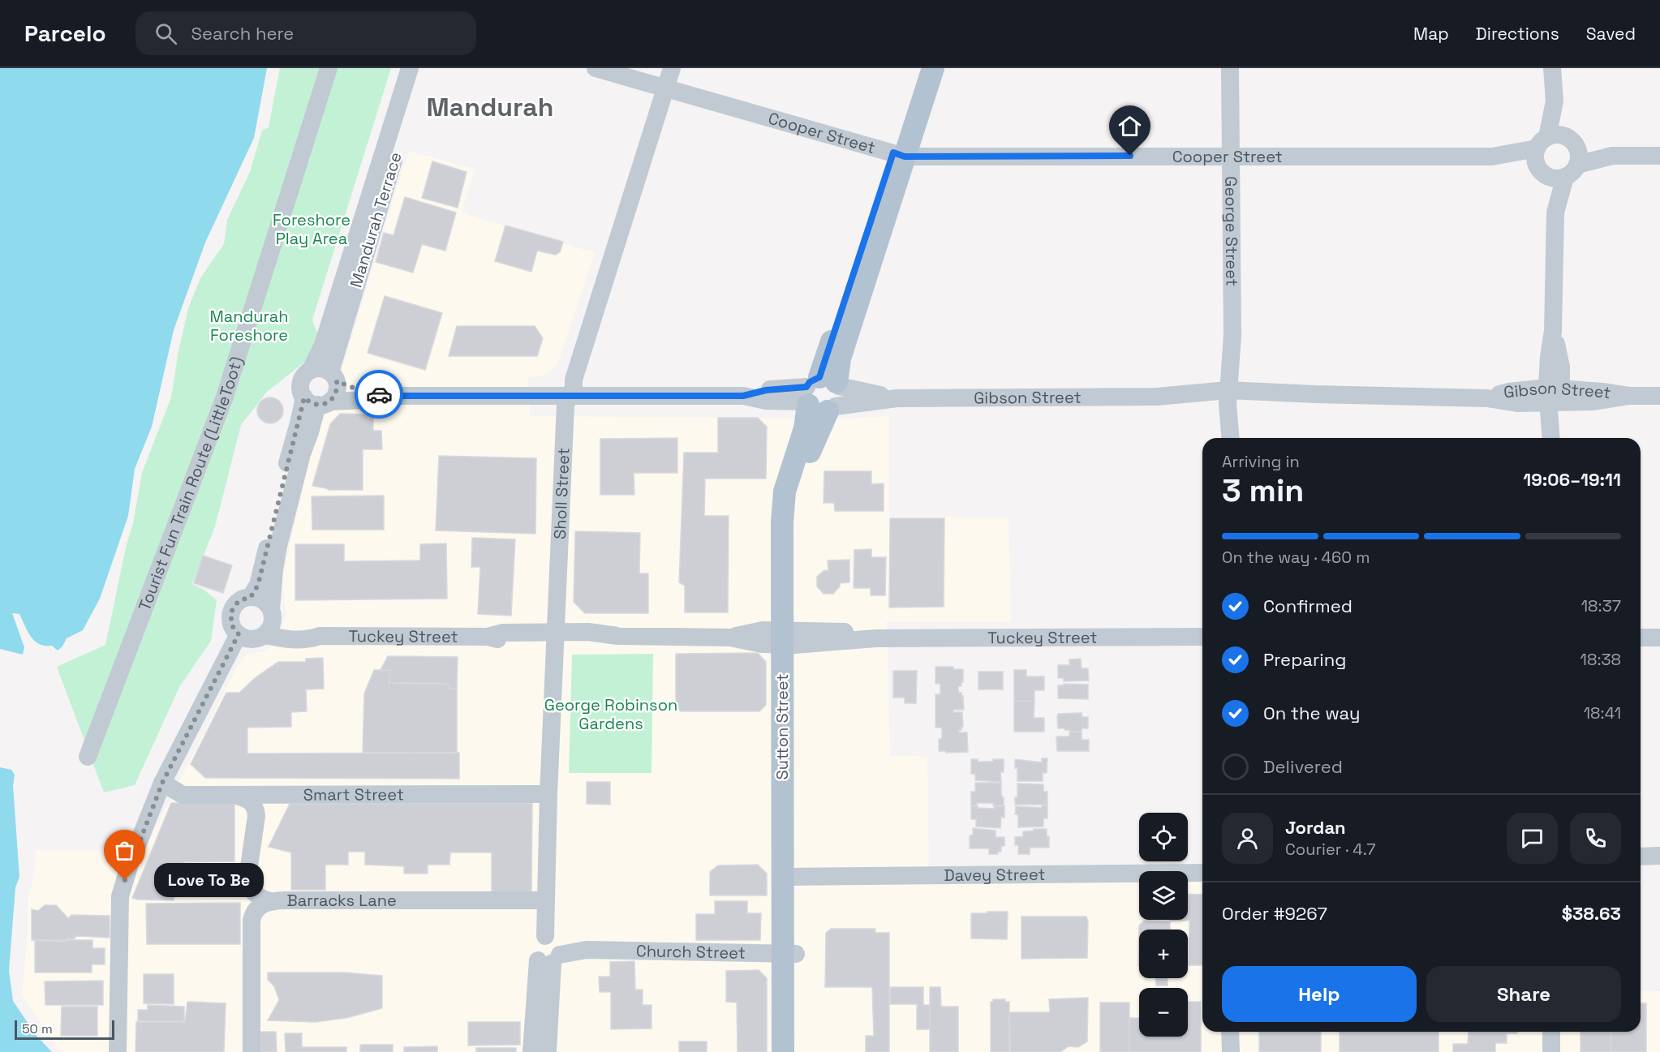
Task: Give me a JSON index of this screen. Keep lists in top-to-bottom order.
{
  "streets": {
    "main road": ["Sutton Street"],
    "street": [
      "Cooper Street",
      "Mandurah Terrace",
      "George Street",
      "Gibson Street",
      "Tourist Fun Train Route (LittleToot)",
      "Sholl Street",
      "Tuckey Street",
      "Smart Street",
      "Davey Street",
      "Barracks Lane",
      "Church Street"
    ]
  },
  "crossings": [
    ["Cooper Street", "George Street"],
    ["Cooper Street", "Sholl Street"],
    ["Cooper Street", "Sutton Street"],
    ["Mandurah Terrace", "Gibson Street"],
    ["George Street", "Gibson Street"],
    ["Gibson Street", "Sholl Street"],
    ["Gibson Street", "Sutton Street"],
    ["Sholl Street", "Tuckey Street"],
    ["Sholl Street", "Smart Street"],
    ["Sholl Street", "Barracks Lane"],
    ["Sholl Street", "Church Street"],
    ["Tuckey Street", "Sutton Street"],
    ["Sutton Street", "Davey Street"],
    ["Sutton Street", "Church Street"]
  ],
  "districts": ["Mandurah"],
  "parks": ["Foreshore Play Area", "Mandurah Foreshore", "George Robinson Gardens"],
  "places": ["Love To Be"],
  "scale_bar": "50 m",
  "page": {
    "header": "Parcelo",
    "search": "Search here",
    "nav": ["Map", "Directions", "Saved"],
    "heading": ["3 min", "Arriving in", "19:06–19:11"],
    "panel": [
      "Jordan",
      "Courier · 4.7",
      "Order #9267",
      "$38.63"
    ],
    "bar": "On the way · 460 m",
    "list": [
      ["Confirmed", "18:37"],
      ["Preparing", "18:38"],
      ["On the way", "18:41"],
      "Delivered"
    ],
    "map_buttons": ["+", "−"],
    "bubble": "Love To Be",
    "buttons": ["Help", "Share"],
    "scale": "50 m"
  }
}
